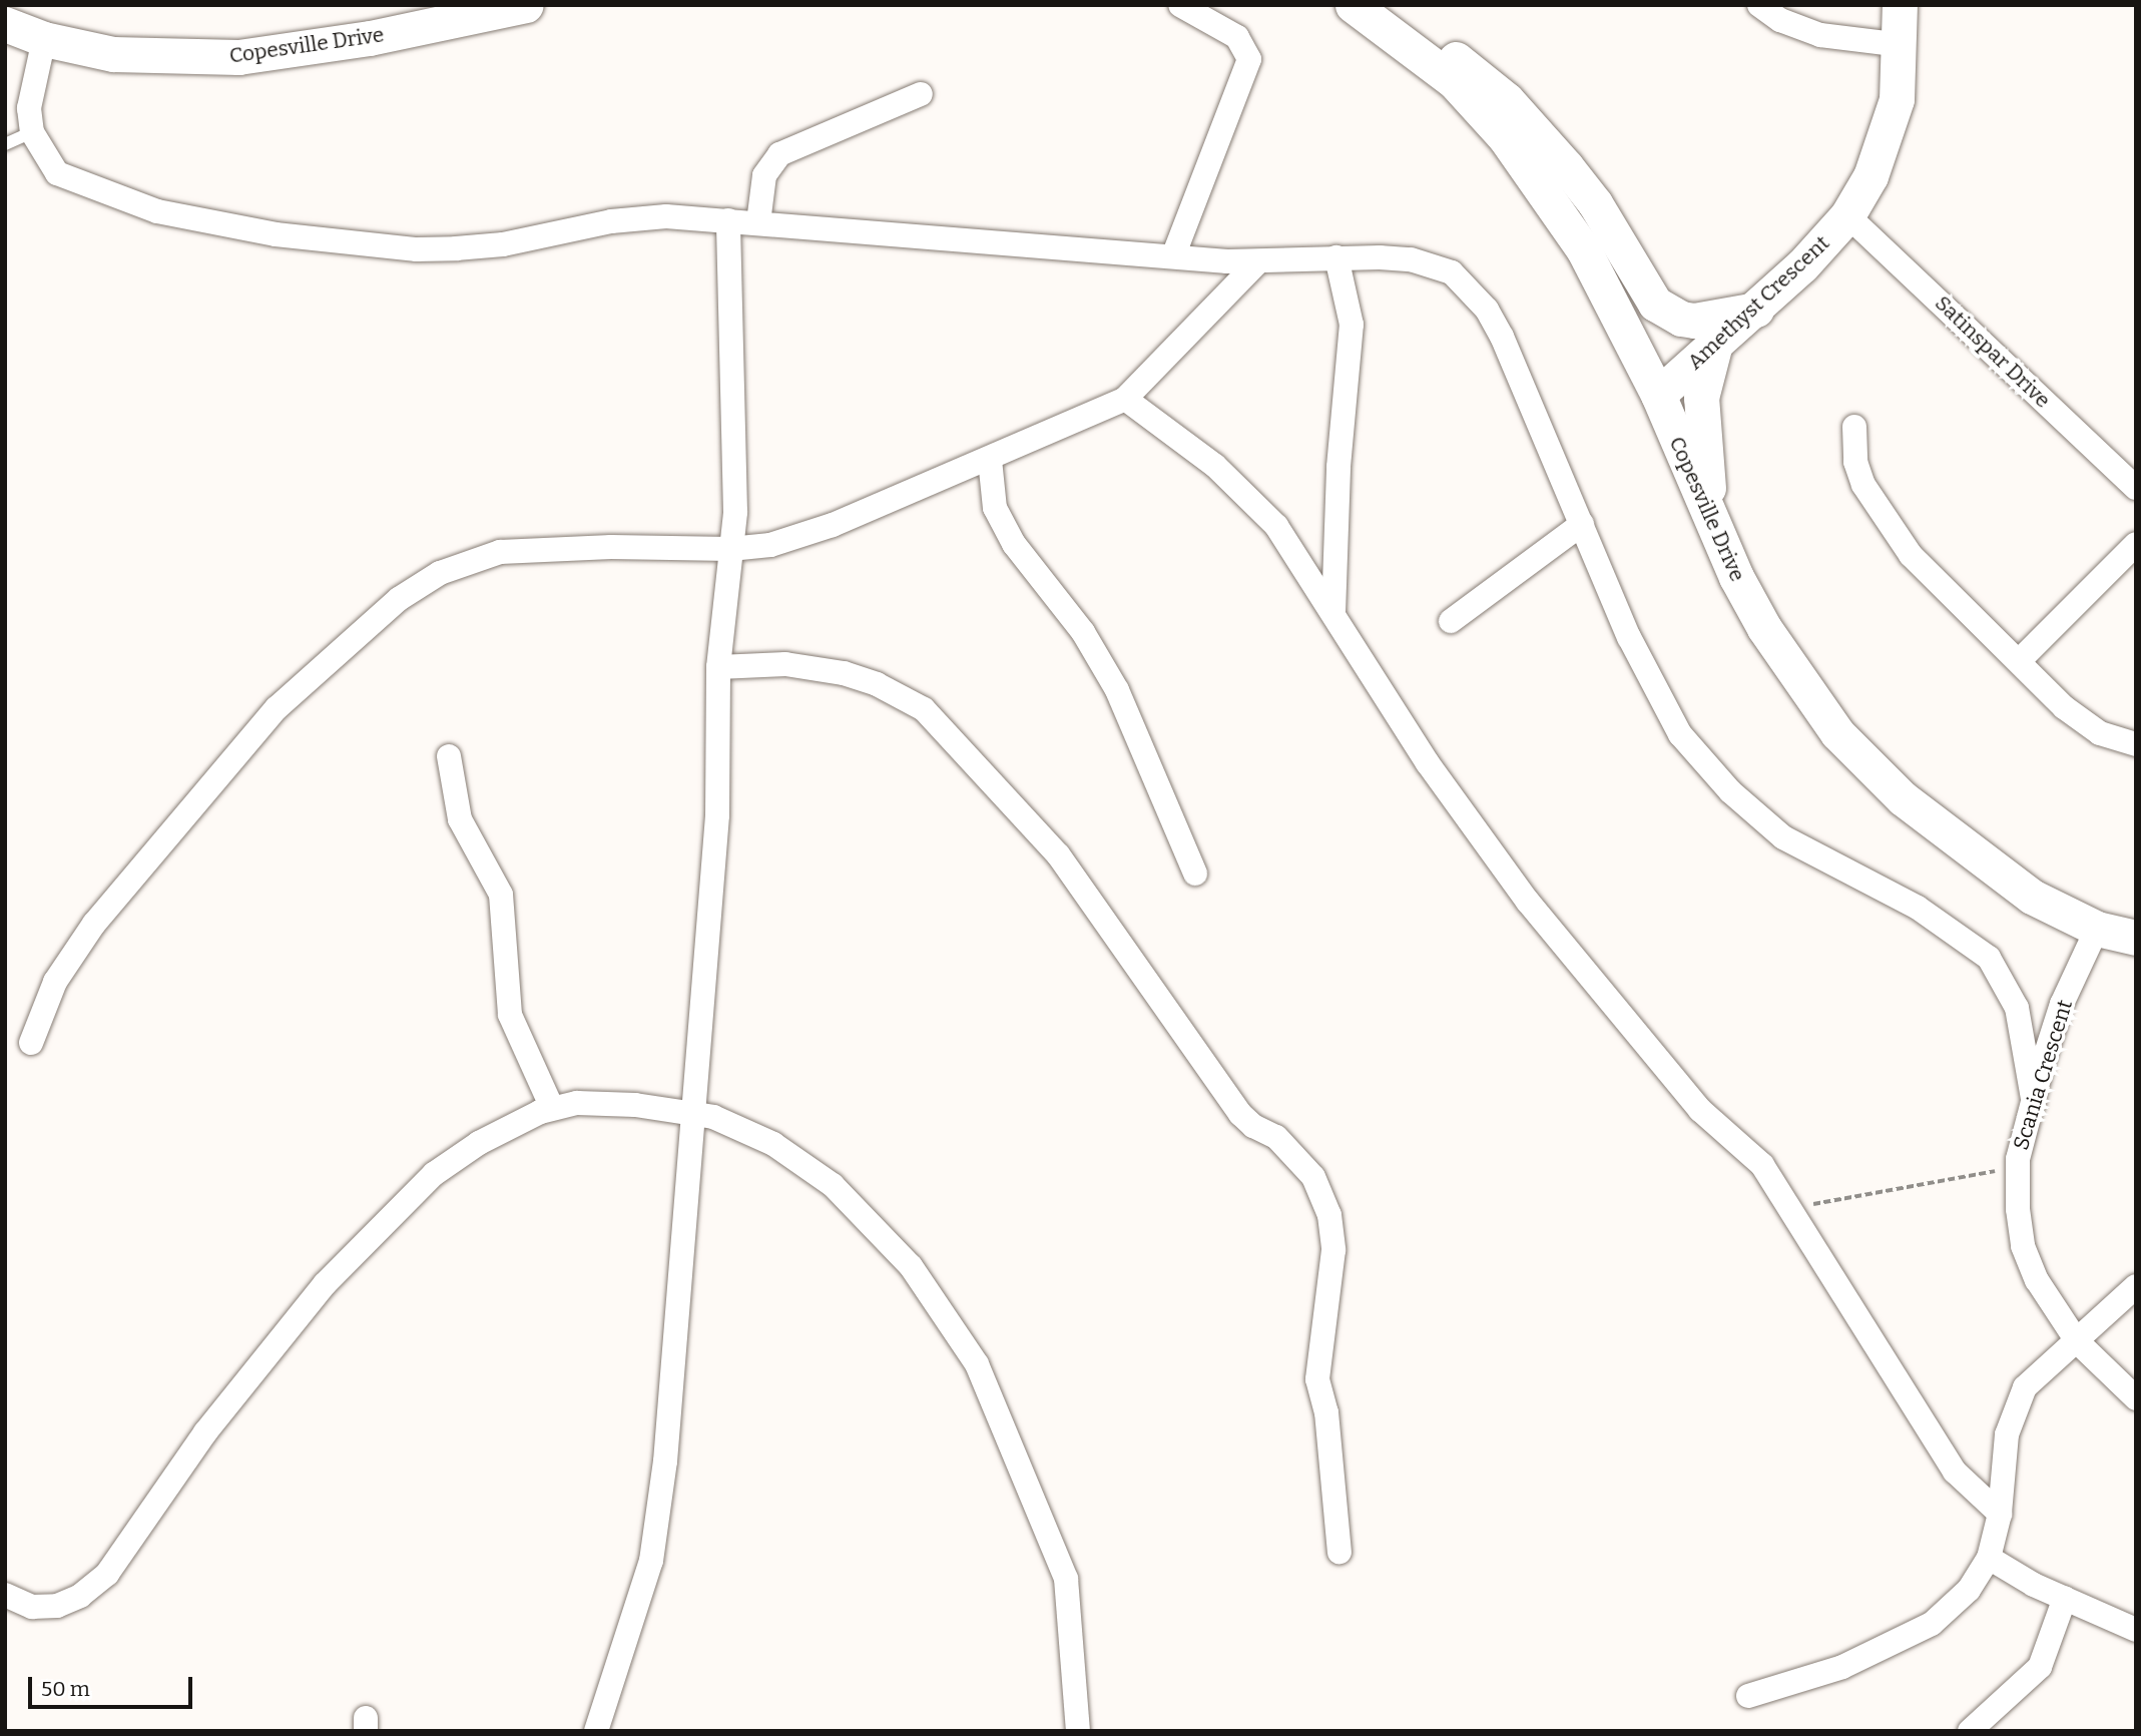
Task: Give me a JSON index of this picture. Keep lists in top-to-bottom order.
{
  "streets": {
    "street": [
      "Copesville Drive",
      "Amethyst Crescent",
      "Satinspar Drive",
      "Scania Crescent"
    ]
  },
  "crossings": [
    ["Copesville Drive", "Amethyst Crescent"],
    ["Copesville Drive", "Scania Crescent"],
    ["Amethyst Crescent", "Satinspar Drive"]
  ],
  "scale_bar": "50 m"
}
